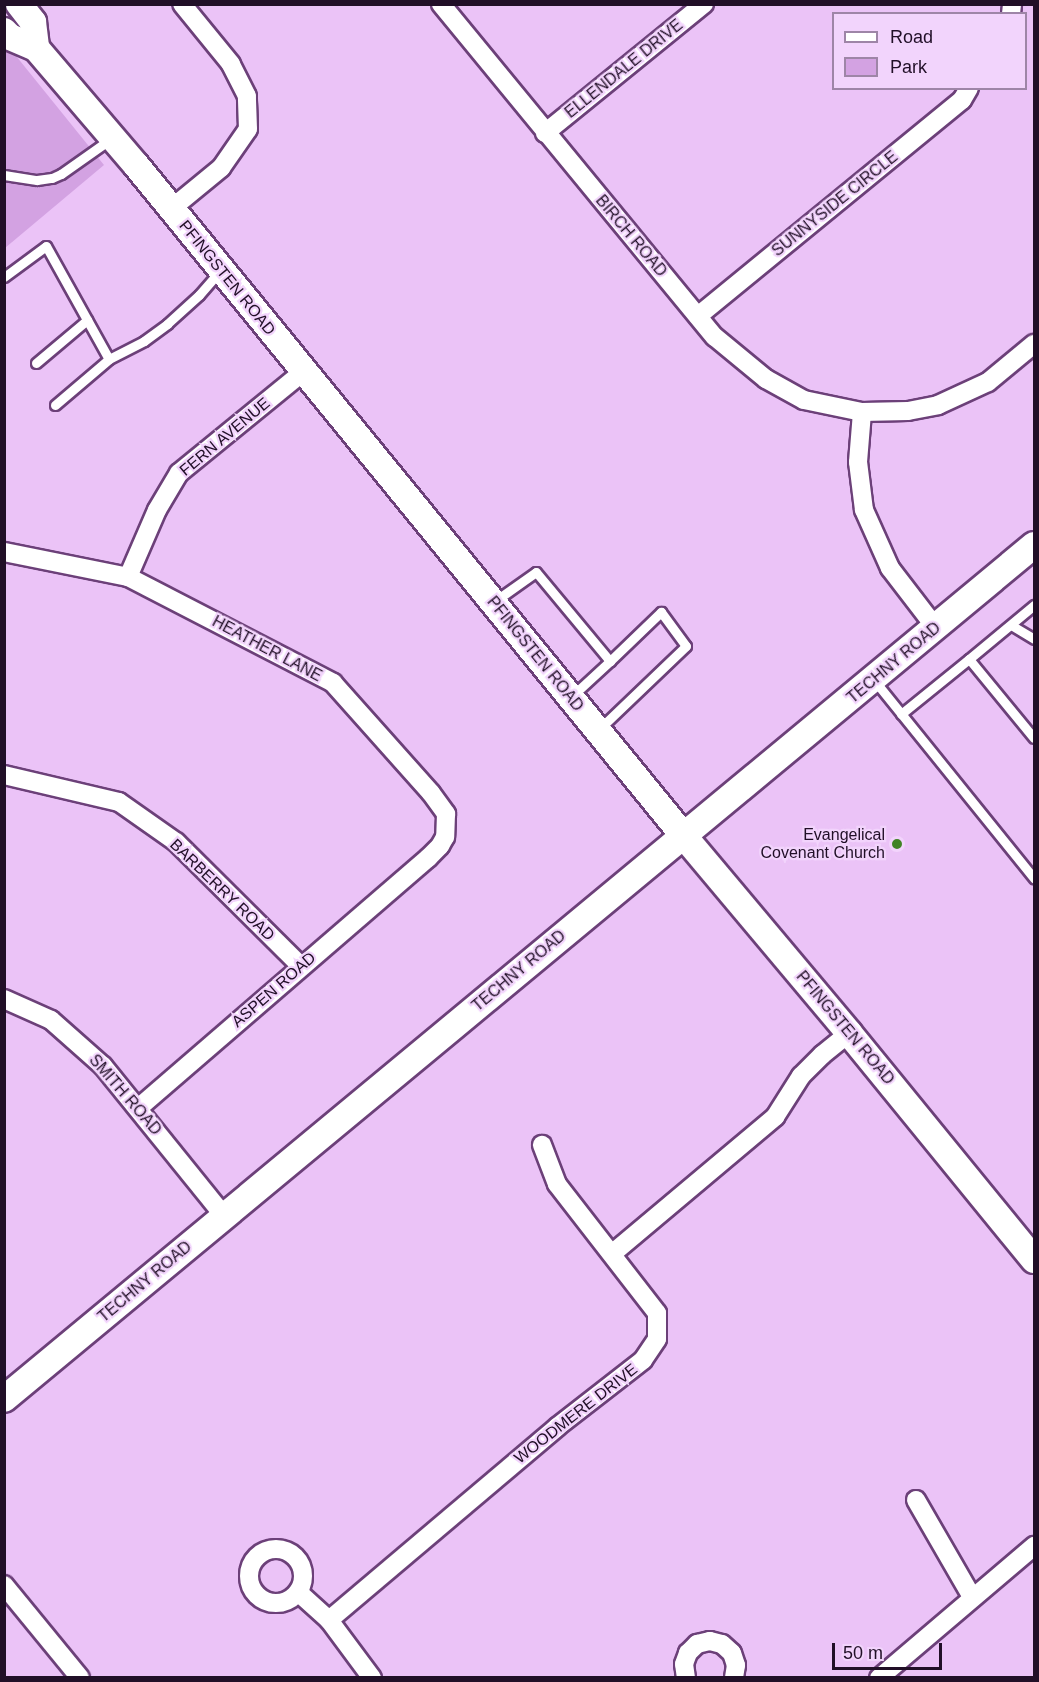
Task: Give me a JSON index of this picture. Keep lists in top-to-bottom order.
{
  "streets": {
    "main road": ["PFINGSTEN ROAD", "TECHNY ROAD"],
    "street": [
      "ELLENDALE DRIVE",
      "SUNNYSIDE CIRCLE",
      "BIRCH ROAD",
      "FERN AVENUE",
      "HEATHER LANE",
      "BARBERRY ROAD",
      "ASPEN ROAD",
      "SMITH ROAD",
      "WOODMERE DRIVE"
    ]
  },
  "crossings": [
    ["ELLENDALE DRIVE", "BIRCH ROAD"],
    ["SUNNYSIDE CIRCLE", "BIRCH ROAD"],
    ["PFINGSTEN ROAD", "FERN AVENUE"],
    ["PFINGSTEN ROAD", "TECHNY ROAD"],
    ["FERN AVENUE", "HEATHER LANE"],
    ["HEATHER LANE", "ASPEN ROAD"],
    ["TECHNY ROAD", "SMITH ROAD"],
    ["BARBERRY ROAD", "ASPEN ROAD"],
    ["ASPEN ROAD", "SMITH ROAD"]
  ],
  "places": ["Evangelical Covenant Church"],
  "legend": ["Road", "Park"],
  "scale_bar": "50 m"
}
